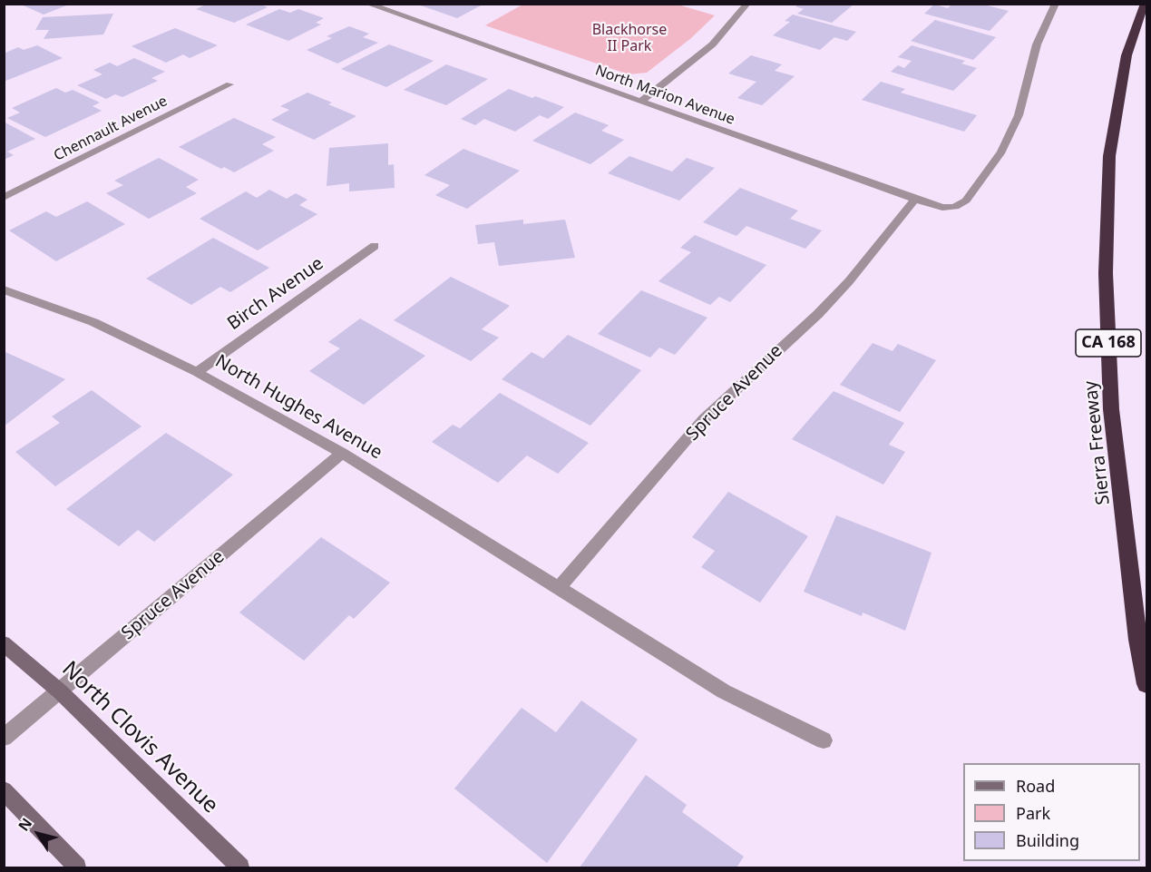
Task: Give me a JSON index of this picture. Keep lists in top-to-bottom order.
{
  "streets": {
    "highway": ["CA 168", "Sierra Freeway"],
    "main road": ["North Clovis Avenue"],
    "street": [
      "North Marion Avenue",
      "Chennault Avenue",
      "Birch Avenue",
      "Spruce Avenue",
      "North Hughes Avenue"
    ]
  },
  "crossings": [
    ["North Marion Avenue", "Spruce Avenue"],
    ["Birch Avenue", "North Hughes Avenue"],
    ["Spruce Avenue", "North Hughes Avenue"],
    ["Spruce Avenue", "North Clovis Avenue"]
  ],
  "parks": ["Blackhorse II Park"],
  "legend": ["Road", "Park", "Building"],
  "north": "top left"
}
